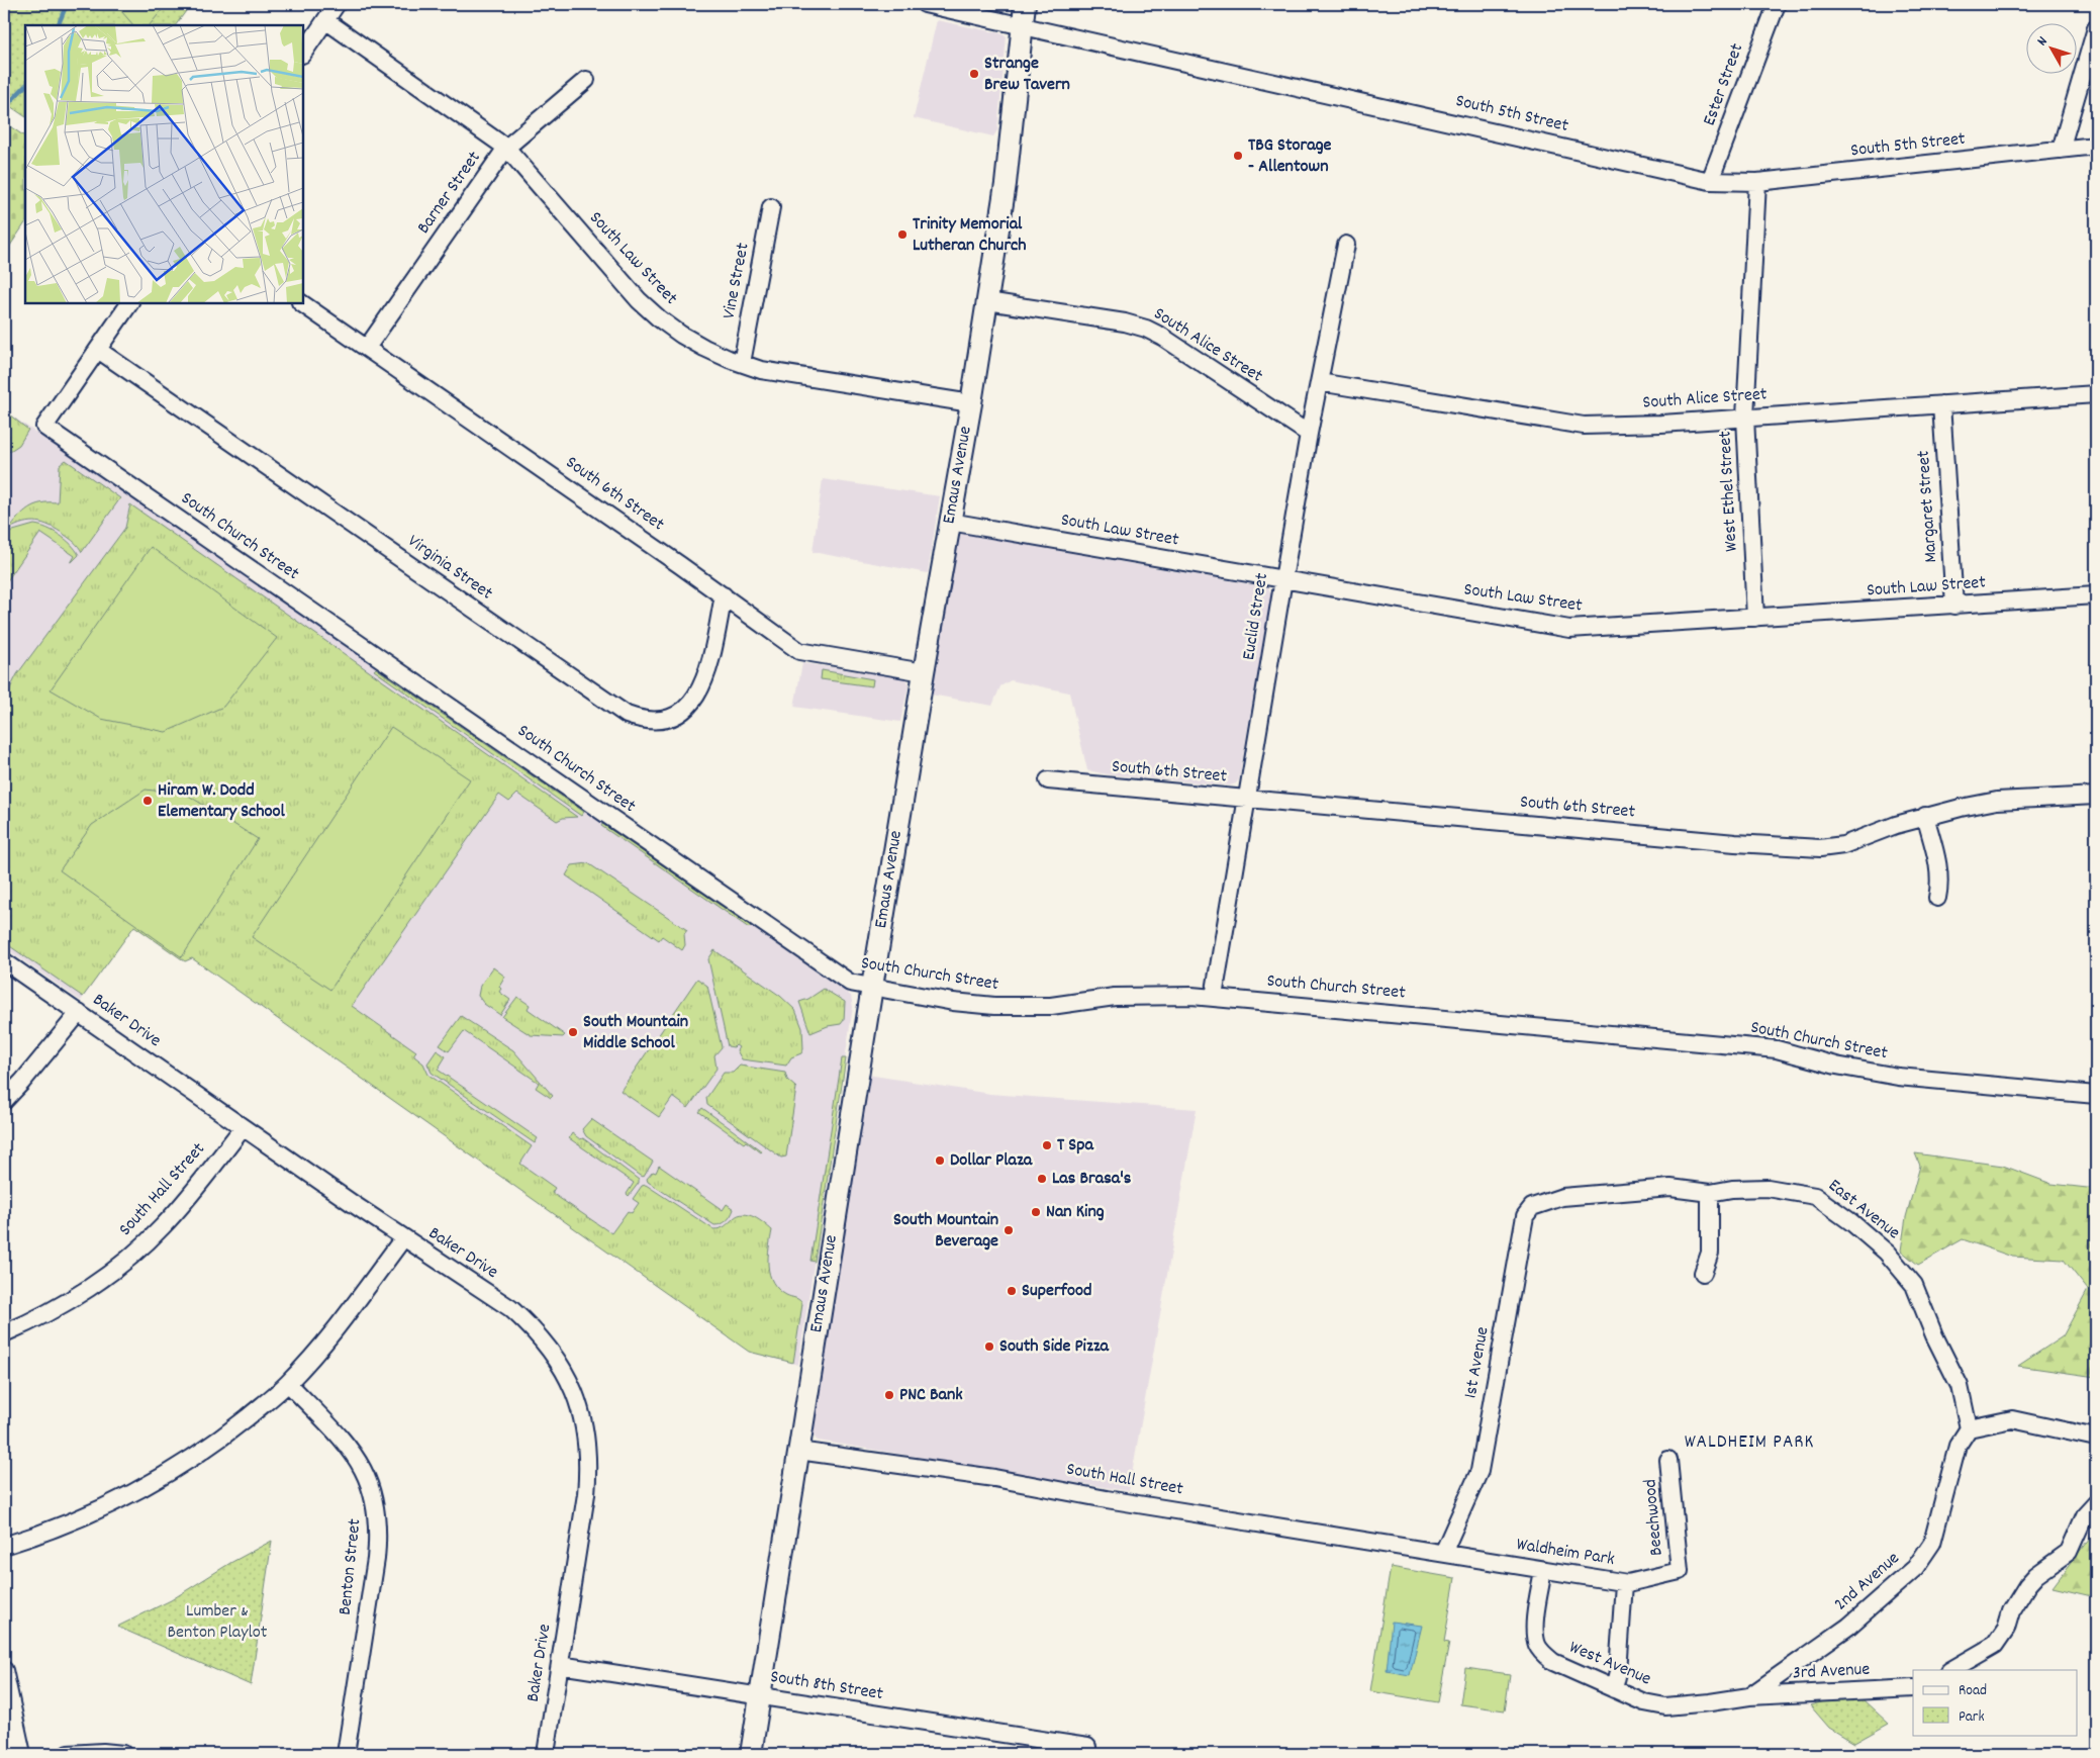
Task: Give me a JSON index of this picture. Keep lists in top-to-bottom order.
{
  "streets": {
    "main road": ["Emaus Avenue"],
    "street": [
      "Ester Street",
      "South 5th Street",
      "Barner Street",
      "South Law Street",
      "Vine Street",
      "South Alice Street",
      "West Ethel Street",
      "South 6th Street",
      "Margaret Street",
      "South Church Street",
      "Virginia Street",
      "Euclid Street",
      "Baker Drive",
      "South Hall Street",
      "East Avenue",
      "1st Avenue",
      "Beechwood",
      "Waldheim Park",
      "Benton Street",
      "2nd Avenue",
      "West Avenue",
      "3rd Avenue",
      "South 8th Street"
    ]
  },
  "crossings": [
    ["Ester Street", "South 5th Street"],
    ["South 5th Street", "Emaus Avenue"],
    ["South 5th Street", "West Ethel Street"],
    ["Barner Street", "South Law Street"],
    ["Barner Street", "South 6th Street"],
    ["South Law Street", "Vine Street"],
    ["South Law Street", "Emaus Avenue"],
    ["South Law Street", "West Ethel Street"],
    ["South Law Street", "Margaret Street"],
    ["South Law Street", "Euclid Street"],
    ["South Alice Street", "Emaus Avenue"],
    ["South Alice Street", "West Ethel Street"],
    ["South Alice Street", "Margaret Street"],
    ["South Alice Street", "Euclid Street"],
    ["Emaus Avenue", "South 6th Street"],
    ["Emaus Avenue", "South Church Street"],
    ["Emaus Avenue", "South Hall Street"],
    ["Emaus Avenue", "South 8th Street"],
    ["South 6th Street", "Virginia Street"],
    ["South 6th Street", "Euclid Street"],
    ["South Church Street", "Virginia Street"],
    ["South Church Street", "Euclid Street"],
    ["Baker Drive", "South Hall Street"],
    ["Baker Drive", "South 8th Street"],
    ["South Hall Street", "1st Avenue"],
    ["South Hall Street", "Waldheim Park"],
    ["East Avenue", "1st Avenue"],
    ["East Avenue", "2nd Avenue"],
    ["1st Avenue", "Waldheim Park"],
    ["Beechwood", "Waldheim Park"],
    ["Waldheim Park", "West Avenue"],
    ["2nd Avenue", "West Avenue"],
    ["2nd Avenue", "3rd Avenue"],
    ["West Avenue", "3rd Avenue"]
  ],
  "districts": ["WALDHEIM PARK"],
  "parks": ["Lumber & Benton Playlot"],
  "places": [
    "Strange Brew Tavern",
    "TBG Storage - Allentown",
    "Trinity Memorial Lutheran Church",
    "Hiram W. Dodd Elementary School",
    "South Mountain Middle School",
    "T Spa",
    "Dollar Plaza",
    "Las Brasa's",
    "Nan King",
    "South Mountain Beverage",
    "Superfood",
    "South Side Pizza",
    "PNC Bank"
  ],
  "legend": ["Road", "Park"],
  "north": "top left"
}
